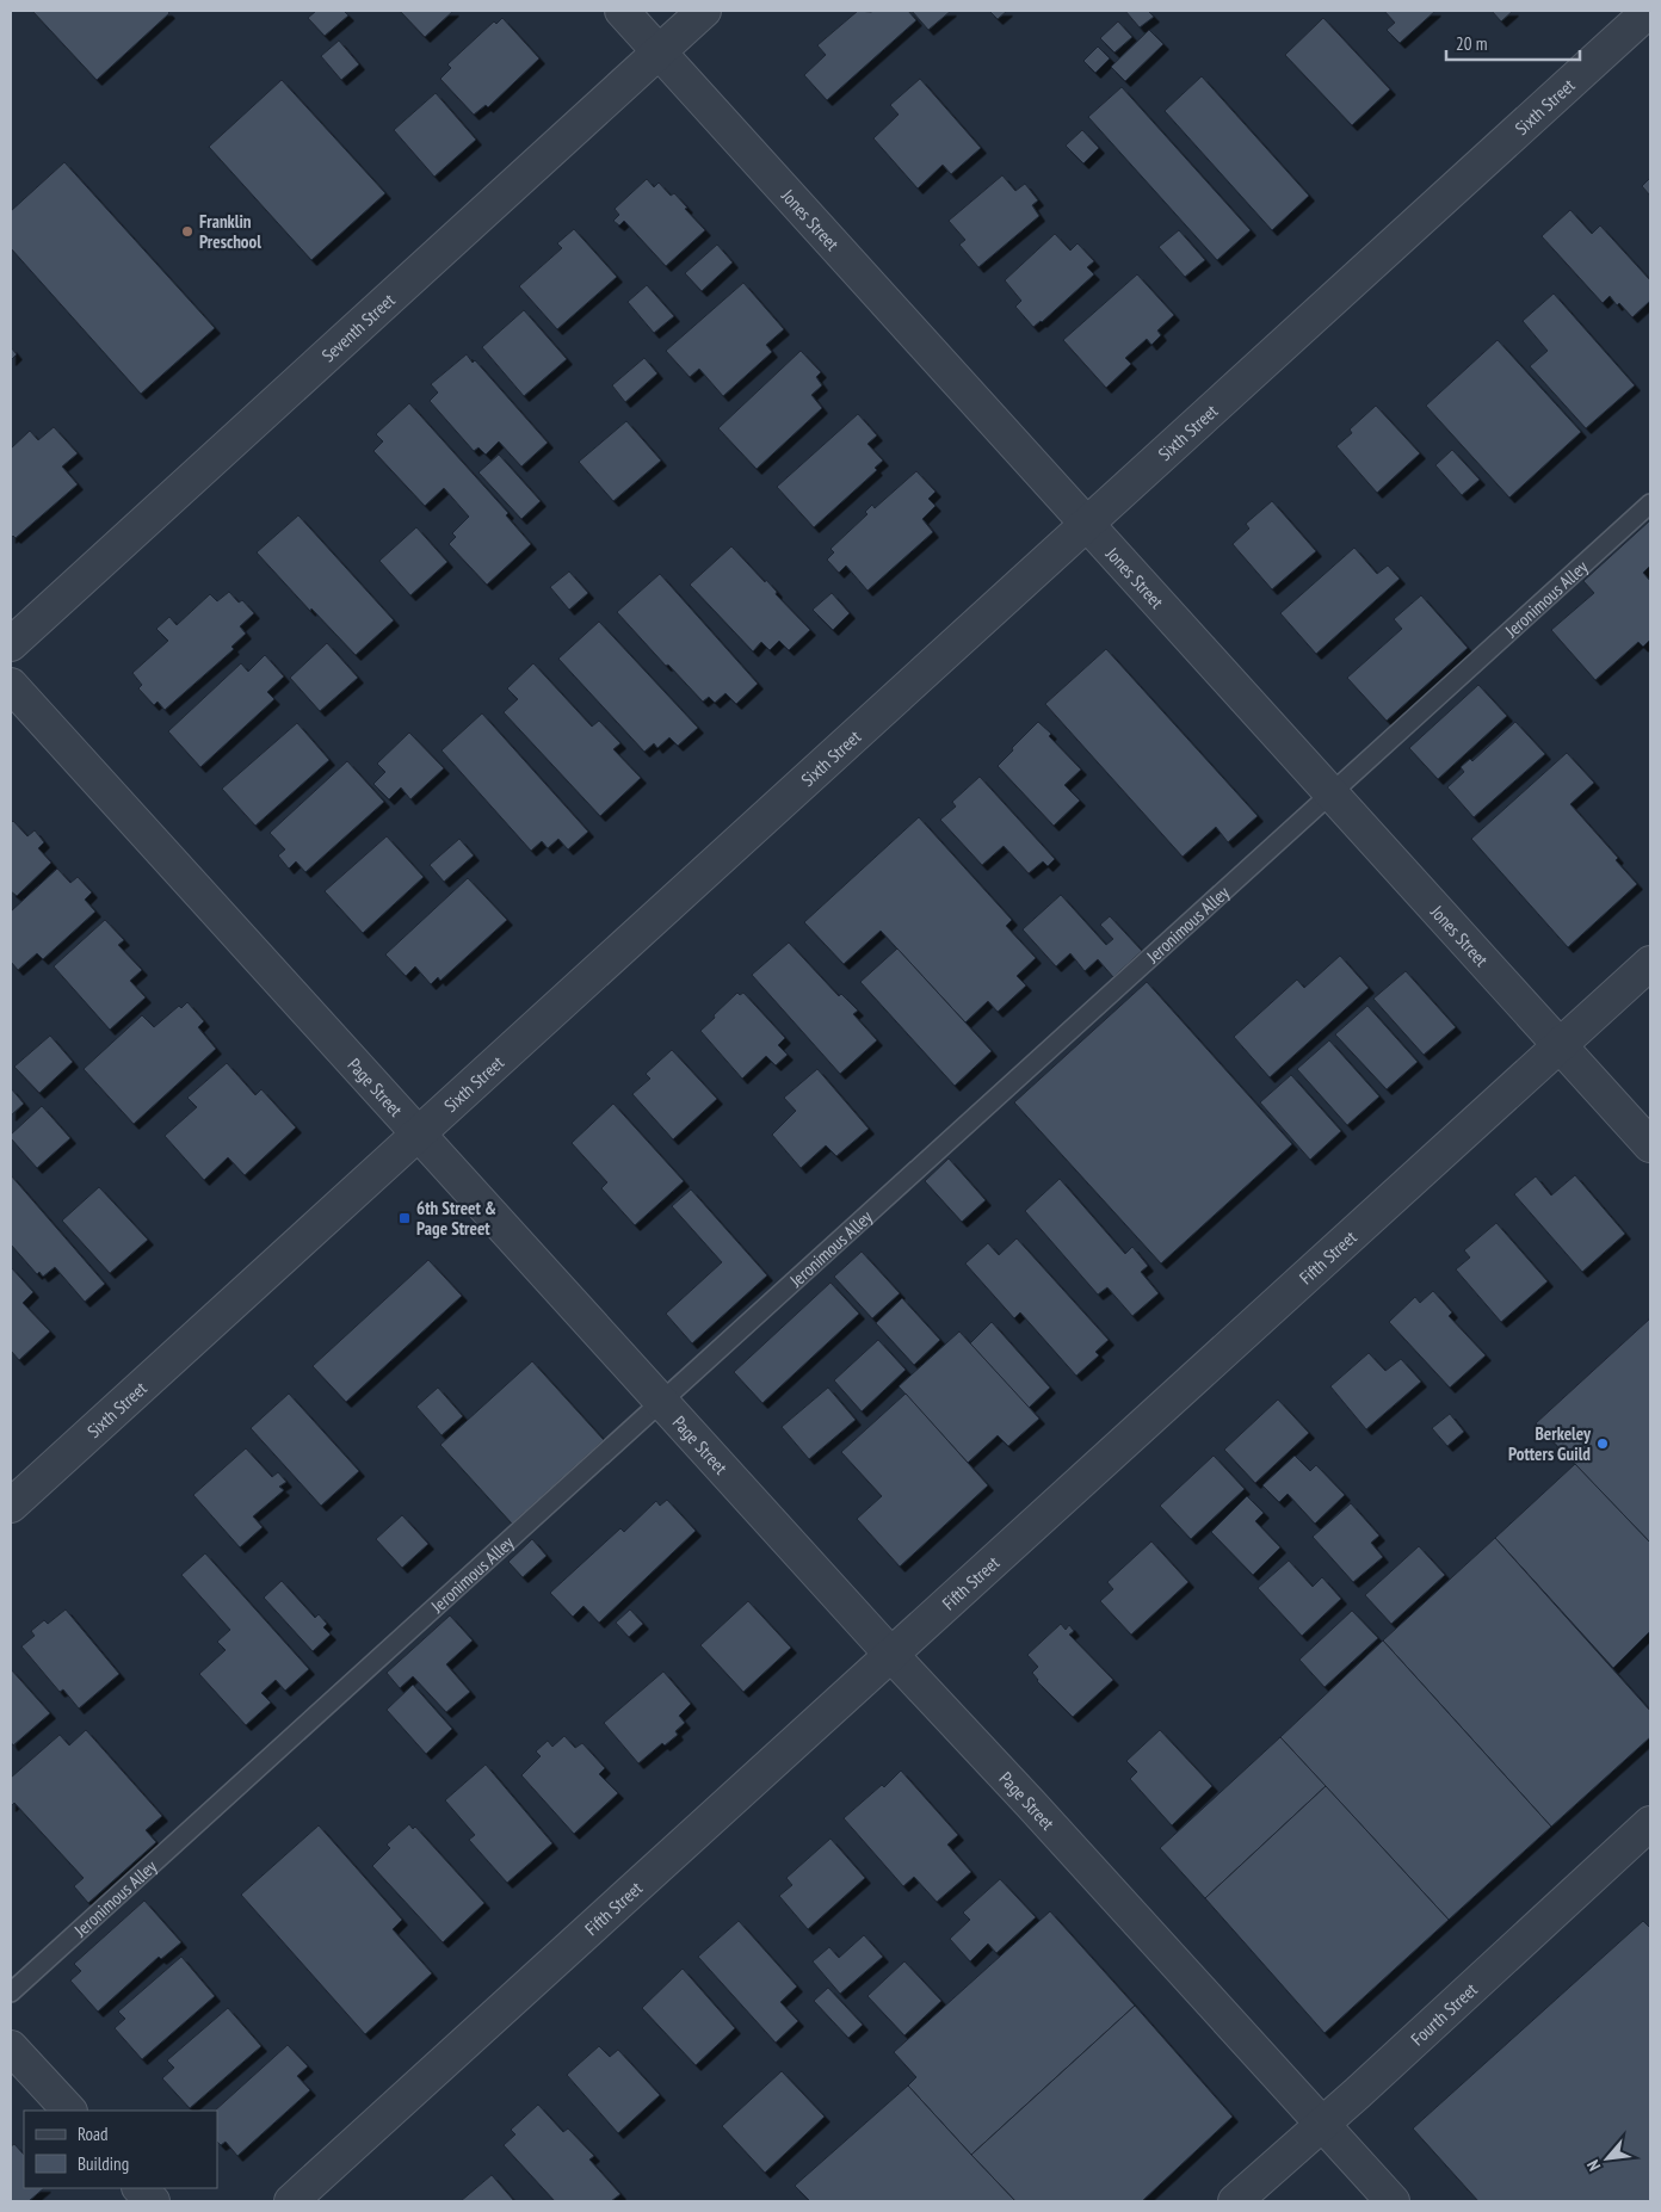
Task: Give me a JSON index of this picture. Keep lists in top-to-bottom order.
{
  "streets": {
    "street": [
      "Sixth Street",
      "Jones Street",
      "Seventh Street",
      "Page Street",
      "Fifth Street",
      "Fourth Street"
    ],
    "lane": ["Jeronimous Alley"]
  },
  "crossings": [
    ["Sixth Street", "Jones Street"],
    ["Sixth Street", "Page Street"],
    ["Jones Street", "Seventh Street"],
    ["Jones Street", "Jeronimous Alley"],
    ["Jones Street", "Fifth Street"],
    ["Jeronimous Alley", "Page Street"],
    ["Page Street", "Fifth Street"],
    ["Page Street", "Fourth Street"]
  ],
  "places": {
    "other": ["Franklin Preschool", "Berkeley Potters Guild"],
    "transit": ["6th Street & Page Street"]
  },
  "legend": ["Road", "Building"],
  "scale_bar": "20 m",
  "north": "bottom left"
}
